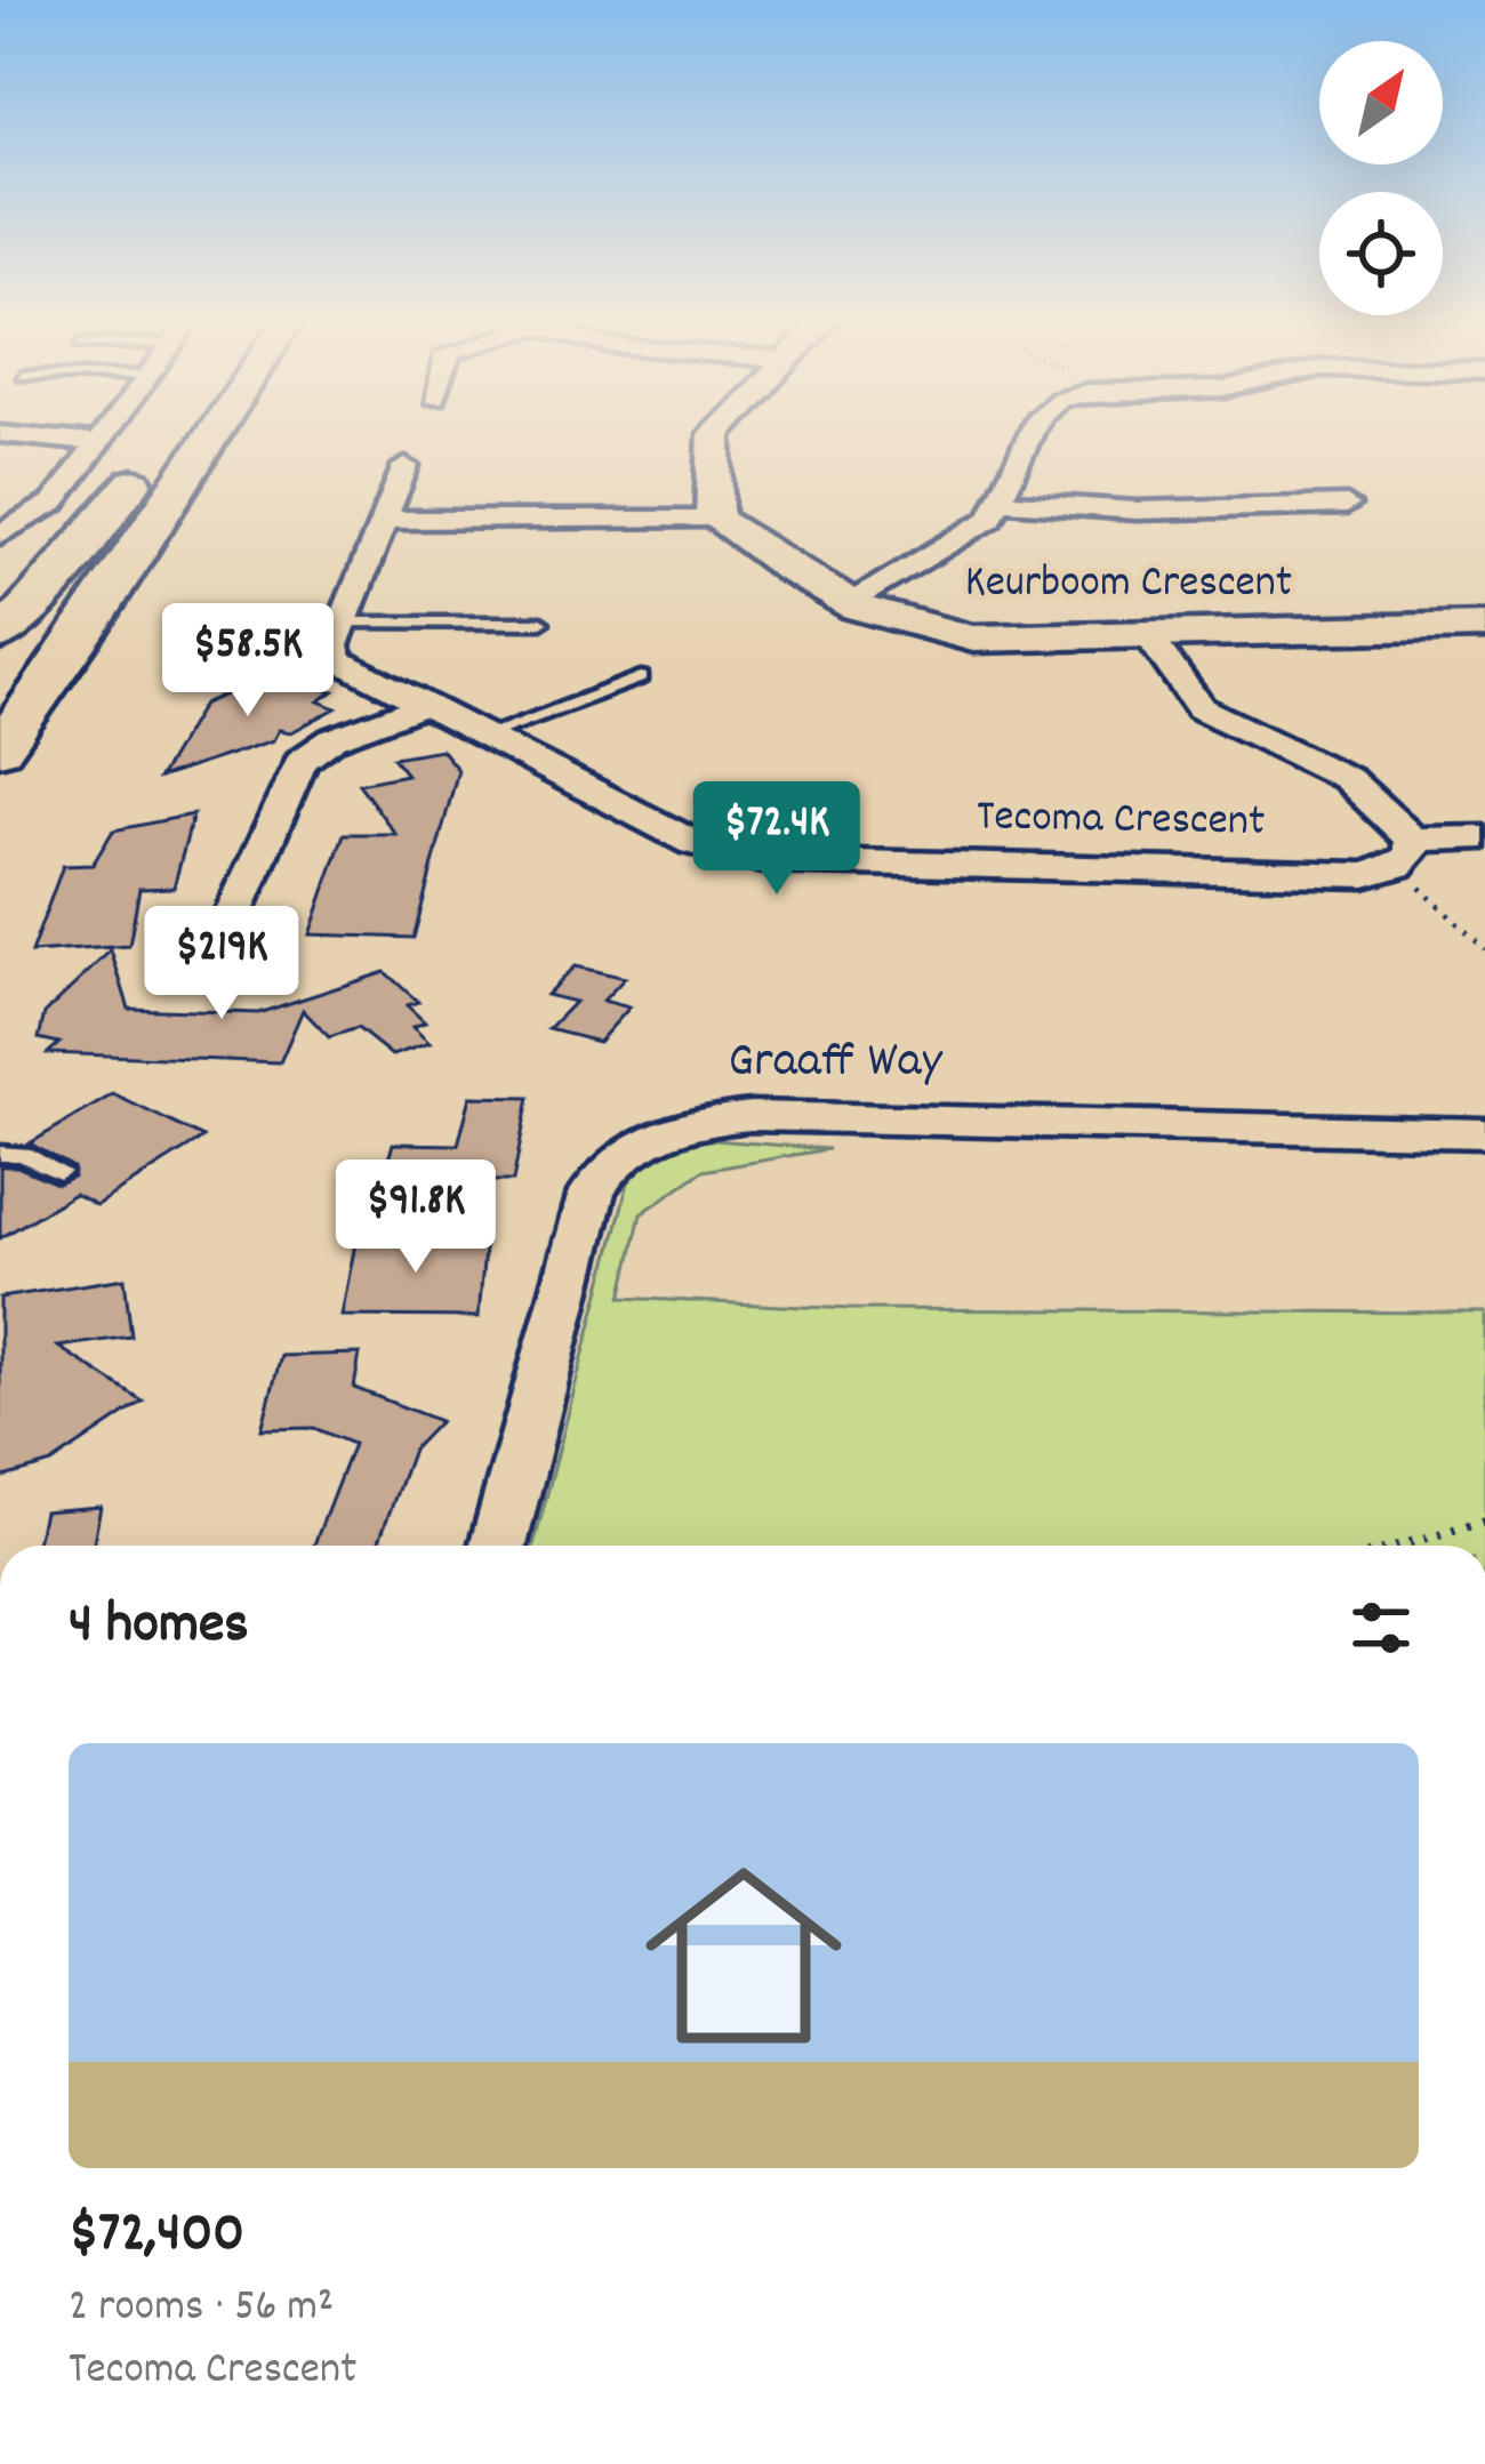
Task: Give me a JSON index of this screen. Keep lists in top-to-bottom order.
{
  "streets": {
    "street": ["Keurboom Crescent", "Tecoma Crescent", "Graaff Way"]
  },
  "crossings": [
    ["Keurboom Crescent", "Tecoma Crescent"]
  ],
  "north": "top right",
  "page": {
    "price": [
      "$58.5K",
      "$72.4K",
      "$219K",
      "$91.8K"
    ],
    "heading": "4 homes",
    "list": [
      {
        "name": "$72,400",
        "note": "2 rooms · 56 m² · Tecoma Crescent"
      }
    ]
  }
}
